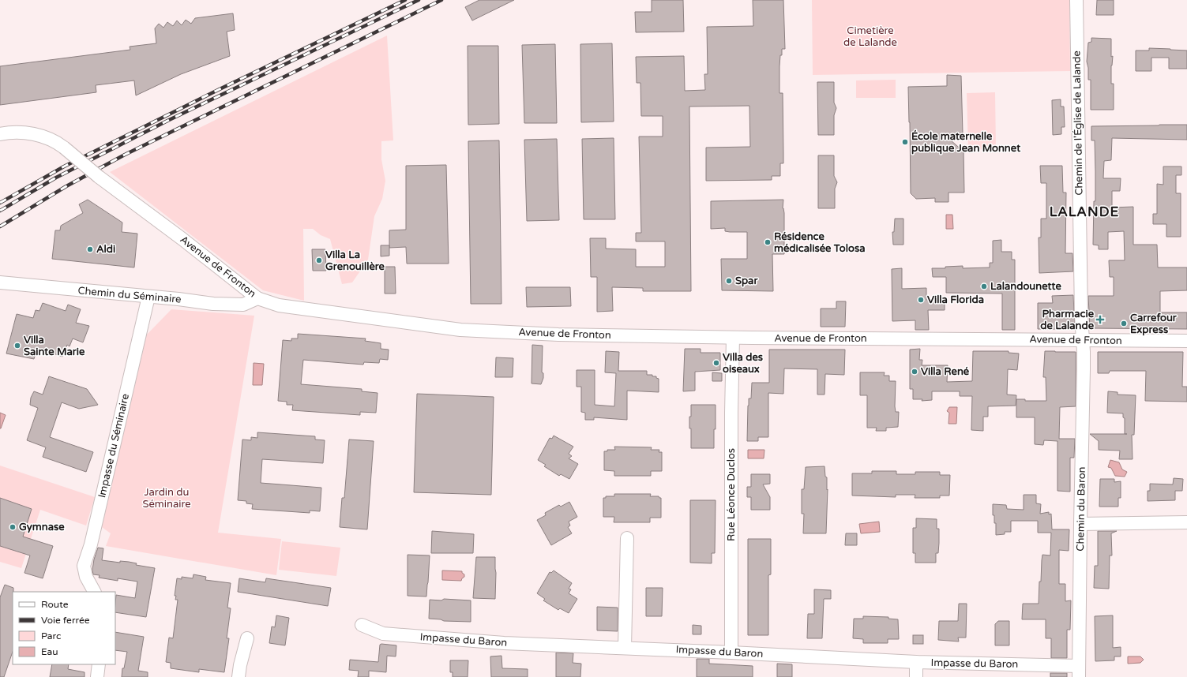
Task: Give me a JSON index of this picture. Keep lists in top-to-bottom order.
{
  "streets": {
    "street": [
      "Chemin de l'Église de Lalande",
      "Avenue de Fronton",
      "Chemin du Séminaire",
      "Impasse du Séminaire",
      "Rue Léonce Duclos",
      "Chemin du Baron",
      "Impasse du Baron"
    ]
  },
  "crossings": [
    ["Chemin de l'Église de Lalande", "Avenue de Fronton"],
    ["Chemin de l'Église de Lalande", "Chemin du Baron"],
    ["Avenue de Fronton", "Chemin du Séminaire"],
    ["Avenue de Fronton", "Rue Léonce Duclos"],
    ["Avenue de Fronton", "Chemin du Baron"],
    ["Chemin du Séminaire", "Impasse du Séminaire"],
    ["Rue Léonce Duclos", "Impasse du Baron"],
    ["Chemin du Baron", "Impasse du Baron"]
  ],
  "districts": ["LALANDE"],
  "parks": ["Cimetière de Lalande", "Jardin du Séminaire"],
  "places": {
    "other": [
      "École maternelle publique Jean Monnet",
      "Résidence médicalisée Tolosa",
      "Aldi",
      "Villa La Grenouillère",
      "Spar",
      "Lalandounette",
      "Villa Florida",
      "Carrefour Express",
      "Villa Sainte Marie",
      "Villa des oiseaux",
      "Villa René",
      "Gymnase"
    ],
    "health": ["Pharmacie de Lalande"]
  },
  "legend": [
    "Route",
    "Voie ferrée",
    "Parc",
    "Eau"
  ]
}
